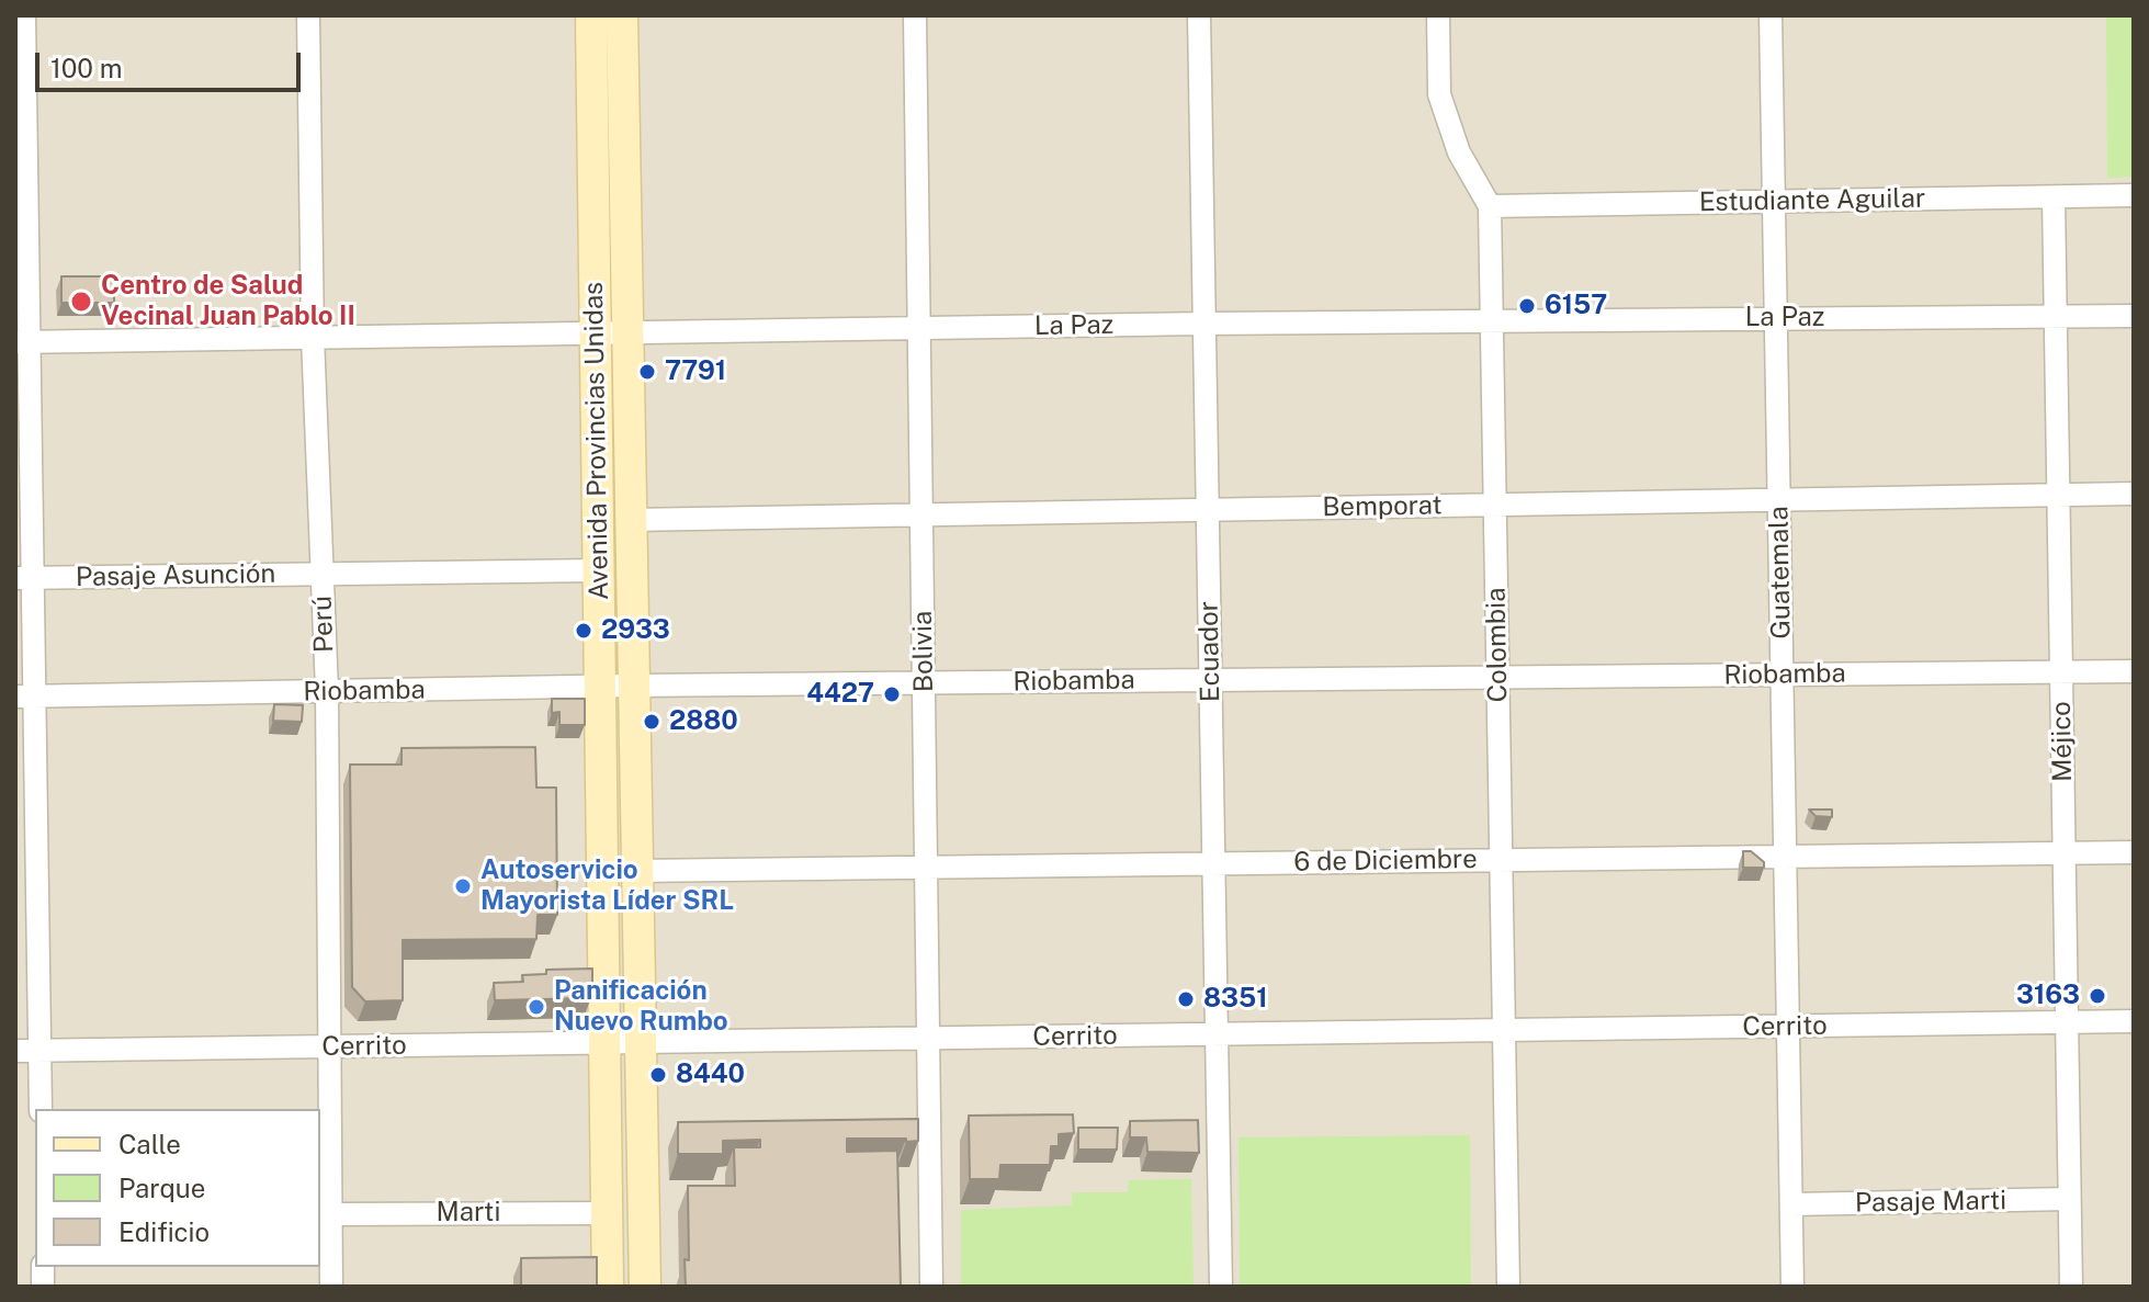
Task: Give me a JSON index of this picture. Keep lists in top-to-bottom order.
{
  "streets": {
    "main road": ["Avenida Provincias Unidas"],
    "street": [
      "Estudiante Aguilar",
      "La Paz",
      "Bemporat",
      "Guatemala",
      "Pasaje Asunción",
      "Perú",
      "Colombia",
      "Bolivia",
      "Ecuador",
      "Riobamba",
      "Méjico",
      "6 de Diciembre",
      "Cerrito",
      "Pasaje Marti",
      "Marti"
    ]
  },
  "crossings": [
    ["Estudiante Aguilar", "Guatemala"],
    ["Estudiante Aguilar", "Colombia"],
    ["Estudiante Aguilar", "Méjico"],
    ["La Paz", "Avenida Provincias Unidas"],
    ["La Paz", "Guatemala"],
    ["La Paz", "Perú"],
    ["La Paz", "Colombia"],
    ["La Paz", "Bolivia"],
    ["La Paz", "Ecuador"],
    ["La Paz", "Méjico"],
    ["Avenida Provincias Unidas", "Bemporat"],
    ["Avenida Provincias Unidas", "Pasaje Asunción"],
    ["Avenida Provincias Unidas", "Riobamba"],
    ["Avenida Provincias Unidas", "6 de Diciembre"],
    ["Avenida Provincias Unidas", "Cerrito"],
    ["Avenida Provincias Unidas", "Marti"],
    ["Bemporat", "Guatemala"],
    ["Bemporat", "Colombia"],
    ["Bemporat", "Bolivia"],
    ["Bemporat", "Ecuador"],
    ["Bemporat", "Méjico"],
    ["Guatemala", "Riobamba"],
    ["Guatemala", "6 de Diciembre"],
    ["Guatemala", "Cerrito"],
    ["Guatemala", "Pasaje Marti"],
    ["Pasaje Asunción", "Perú"],
    ["Perú", "Riobamba"],
    ["Perú", "Cerrito"],
    ["Perú", "Marti"],
    ["Colombia", "Riobamba"],
    ["Colombia", "6 de Diciembre"],
    ["Colombia", "Cerrito"],
    ["Bolivia", "Riobamba"],
    ["Bolivia", "6 de Diciembre"],
    ["Bolivia", "Cerrito"],
    ["Ecuador", "Riobamba"],
    ["Ecuador", "6 de Diciembre"],
    ["Ecuador", "Cerrito"],
    ["Riobamba", "Méjico"],
    ["Méjico", "6 de Diciembre"],
    ["Méjico", "Cerrito"],
    ["Méjico", "Pasaje Marti"]
  ],
  "places": [
    "Centro de Salud Vecinal Juan Pablo II",
    "6157",
    "7791",
    "2933",
    "4427",
    "2880",
    "Autoservicio Mayorista Líder SRL",
    "3163",
    "8351",
    "Panificación Nuevo Rumbo",
    "8440"
  ],
  "legend": ["Calle", "Parque", "Edificio"],
  "scale_bar": "100 m"
}
